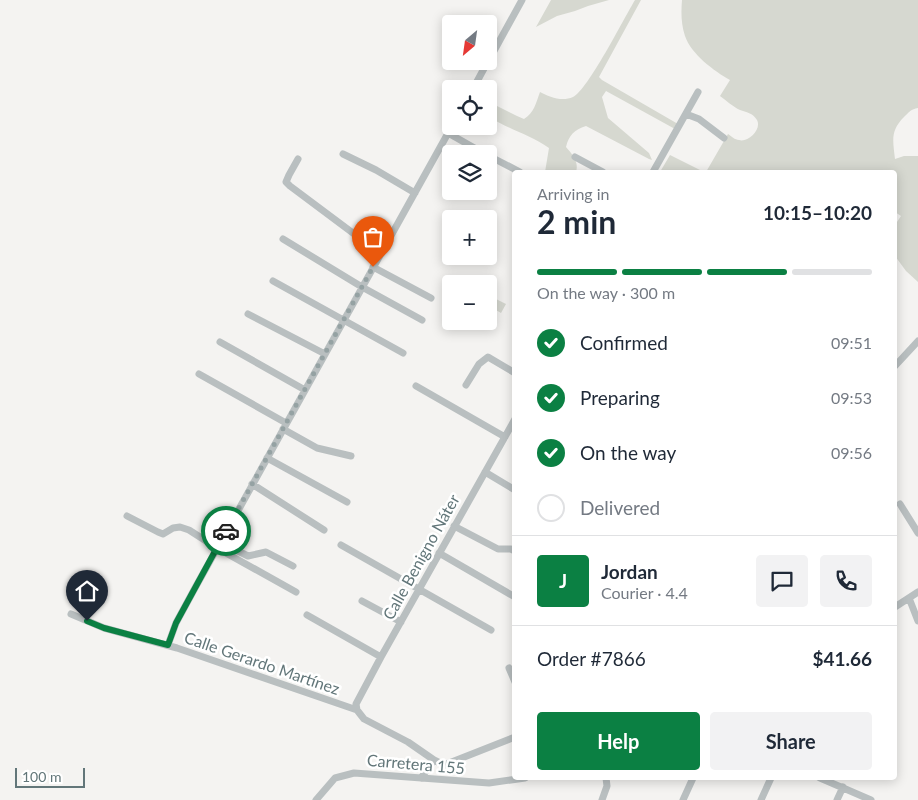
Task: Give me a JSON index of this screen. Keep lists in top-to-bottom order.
{
  "streets": {
    "street": ["Calle Benigno Náter", "Calle Gerardo Martínez", "Carretera 155"]
  },
  "crossings": [
    ["Calle Benigno Náter", "Calle Gerardo Martínez"]
  ],
  "scale_bar": "100 m",
  "north": "bottom left",
  "page": {
    "map_buttons": ["+", "−"],
    "heading": ["2 min", "Arriving in", "10:15–10:20"],
    "panel": [
      "Jordan",
      "Courier · 4.4",
      "Order #7866",
      "$41.66"
    ],
    "bar": "On the way · 300 m",
    "list": [
      ["Confirmed", "09:51"],
      ["Preparing", "09:53"],
      ["On the way", "09:56"],
      "Delivered"
    ],
    "round": "J",
    "buttons": ["Help", "Share"],
    "scale": "100 m"
  }
}
